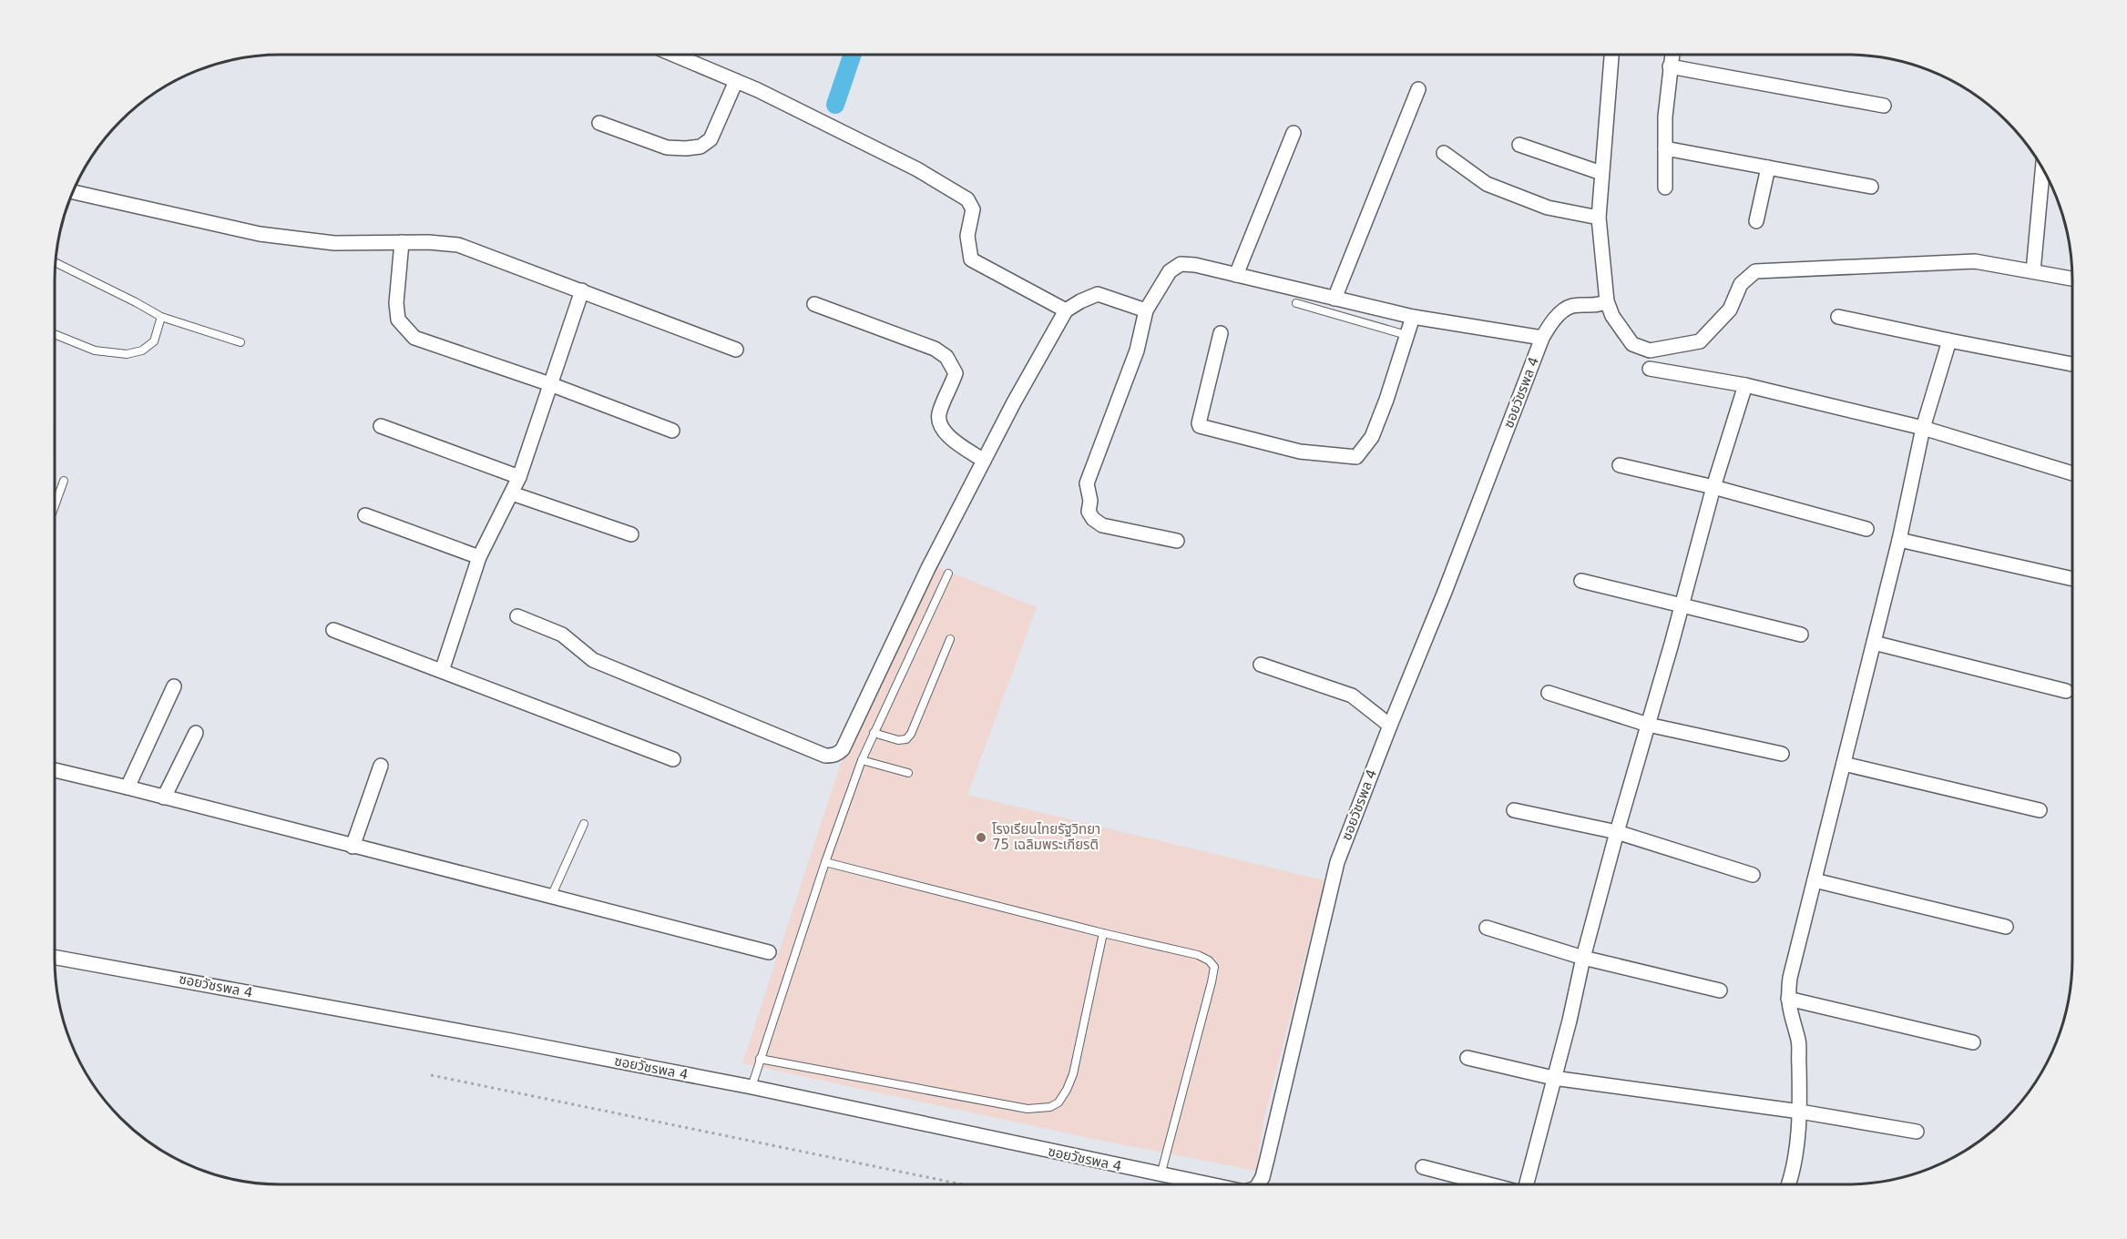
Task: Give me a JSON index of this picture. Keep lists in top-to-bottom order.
{
  "streets": {
    "street": ["ซอยวัชรพล 4"]
  },
  "places": ["โรงเรียนไทยรัฐวิทยา 75 เฉลิมพระเกียรติ"]
}
